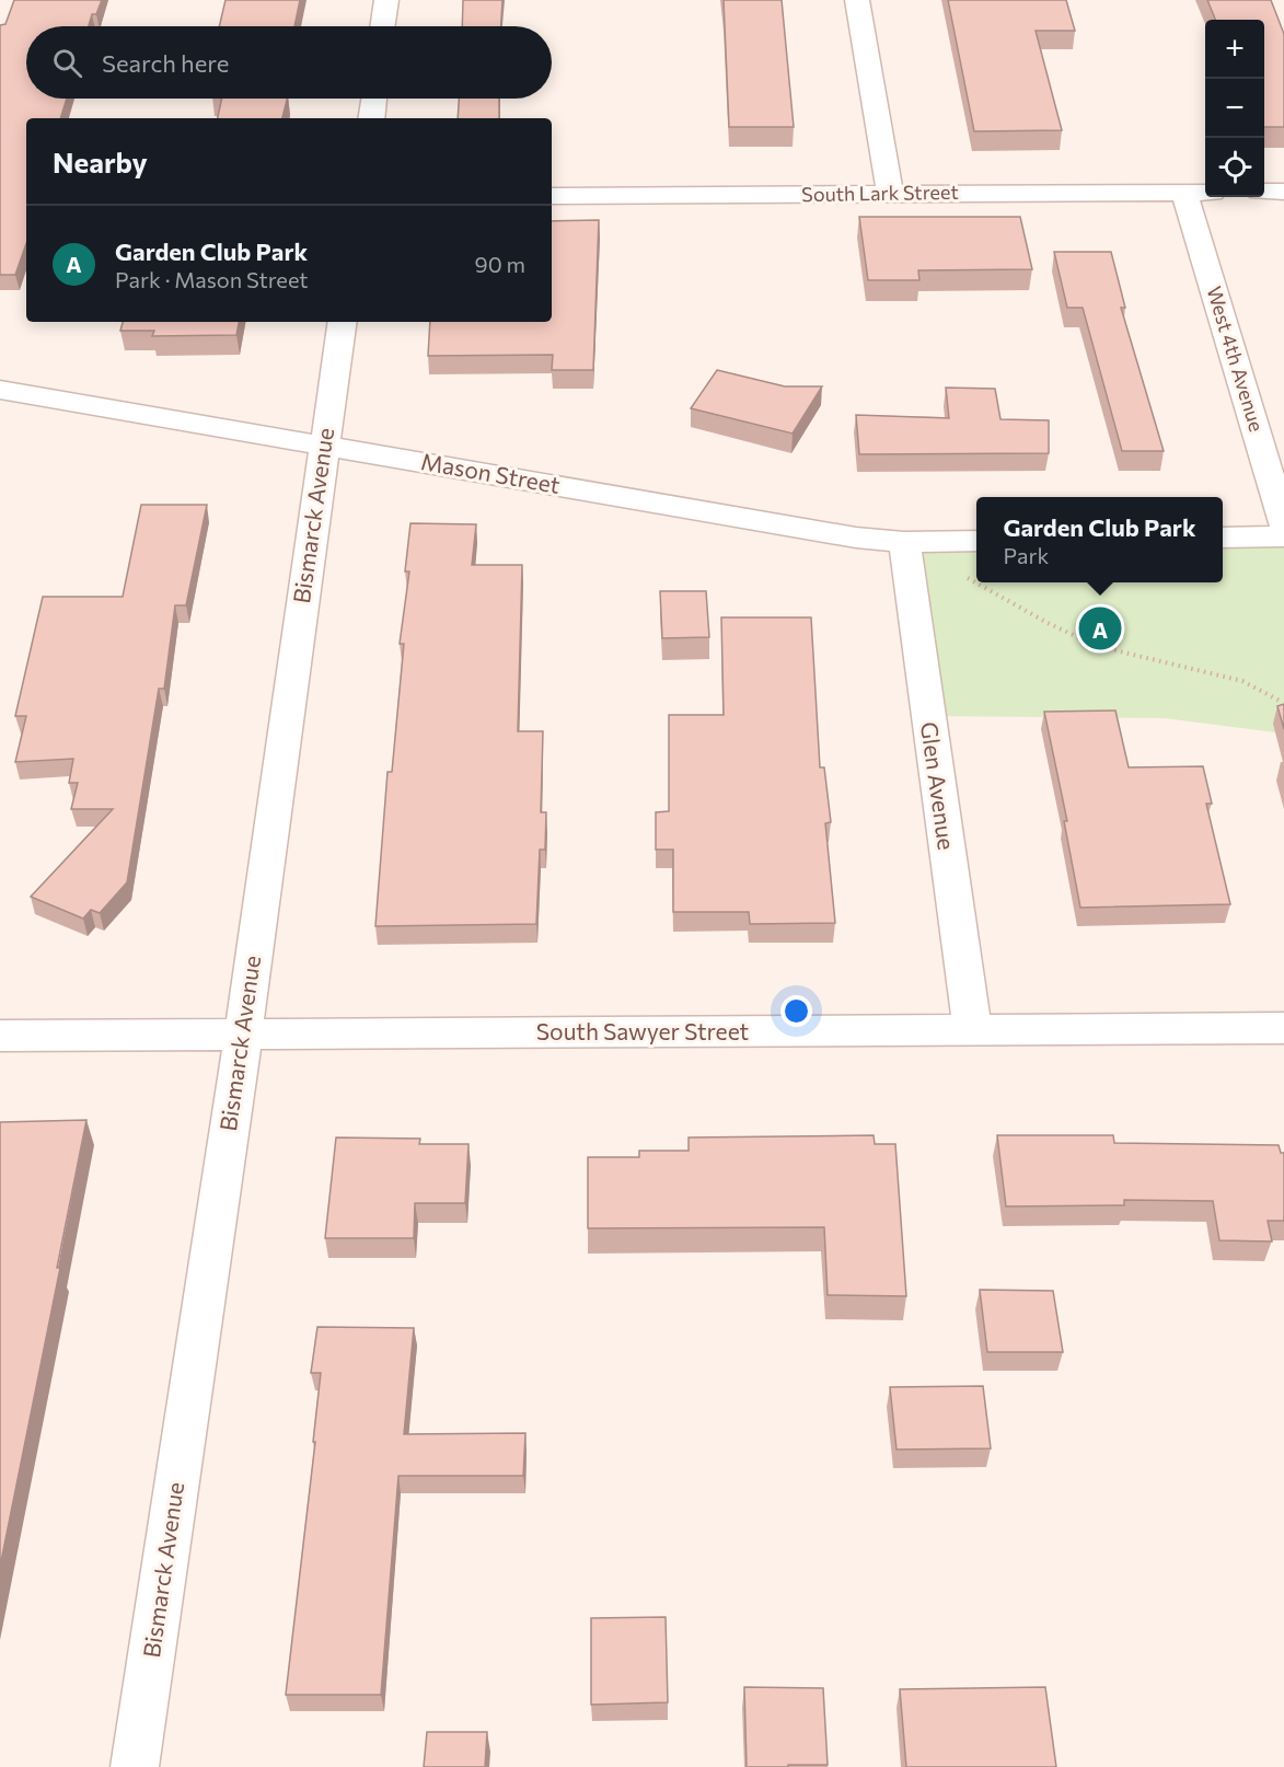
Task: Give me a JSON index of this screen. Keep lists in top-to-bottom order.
{
  "streets": {
    "street": [
      "South Lark Street",
      "West 4th Avenue",
      "Mason Street",
      "Bismarck Avenue",
      "Glen Avenue",
      "South Sawyer Street"
    ]
  },
  "crossings": [
    ["South Lark Street", "West 4th Avenue"],
    ["Mason Street", "Bismarck Avenue"],
    ["Mason Street", "Glen Avenue"],
    ["Bismarck Avenue", "South Sawyer Street"],
    ["Glen Avenue", "South Sawyer Street"]
  ],
  "page": {
    "map_buttons": ["+", "−"],
    "search": "Search here",
    "heading": "Nearby",
    "list": [
      {
        "mark": "A",
        "name": "Garden Club Park",
        "note": "Park · Mason Street",
        "value": "90 m"
      }
    ],
    "popup": ["Garden Club Park", "Park"],
    "pins": "A"
  }
}
